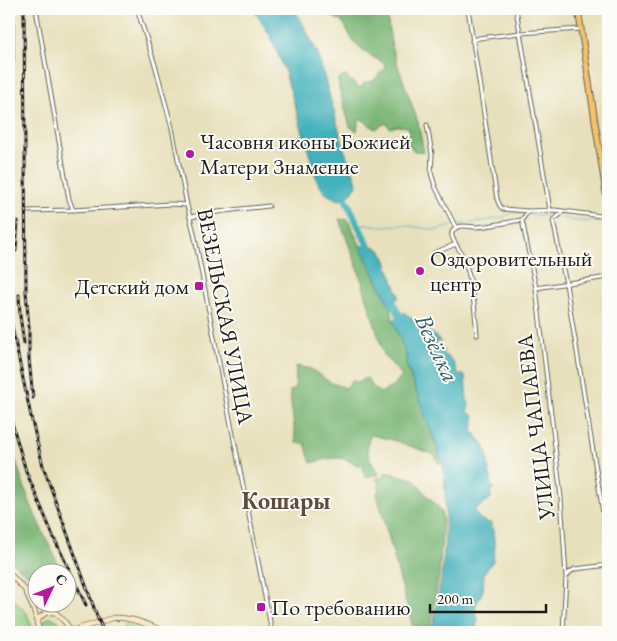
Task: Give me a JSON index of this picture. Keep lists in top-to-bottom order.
{
  "streets": {
    "street": ["ВЕЗЕЛЬСКАЯ УЛИЦА", "УЛИЦА ЧАПАЕВА"]
  },
  "districts": ["Кошары"],
  "water": ["Везёлка"],
  "places": {
    "other": ["Часовня иконы Божией Матери Знамение", "Оздоровительный центр"],
    "transit": ["Детский дом", "По требованию"]
  },
  "scale_bar": "200 m",
  "north": "top right"
}
